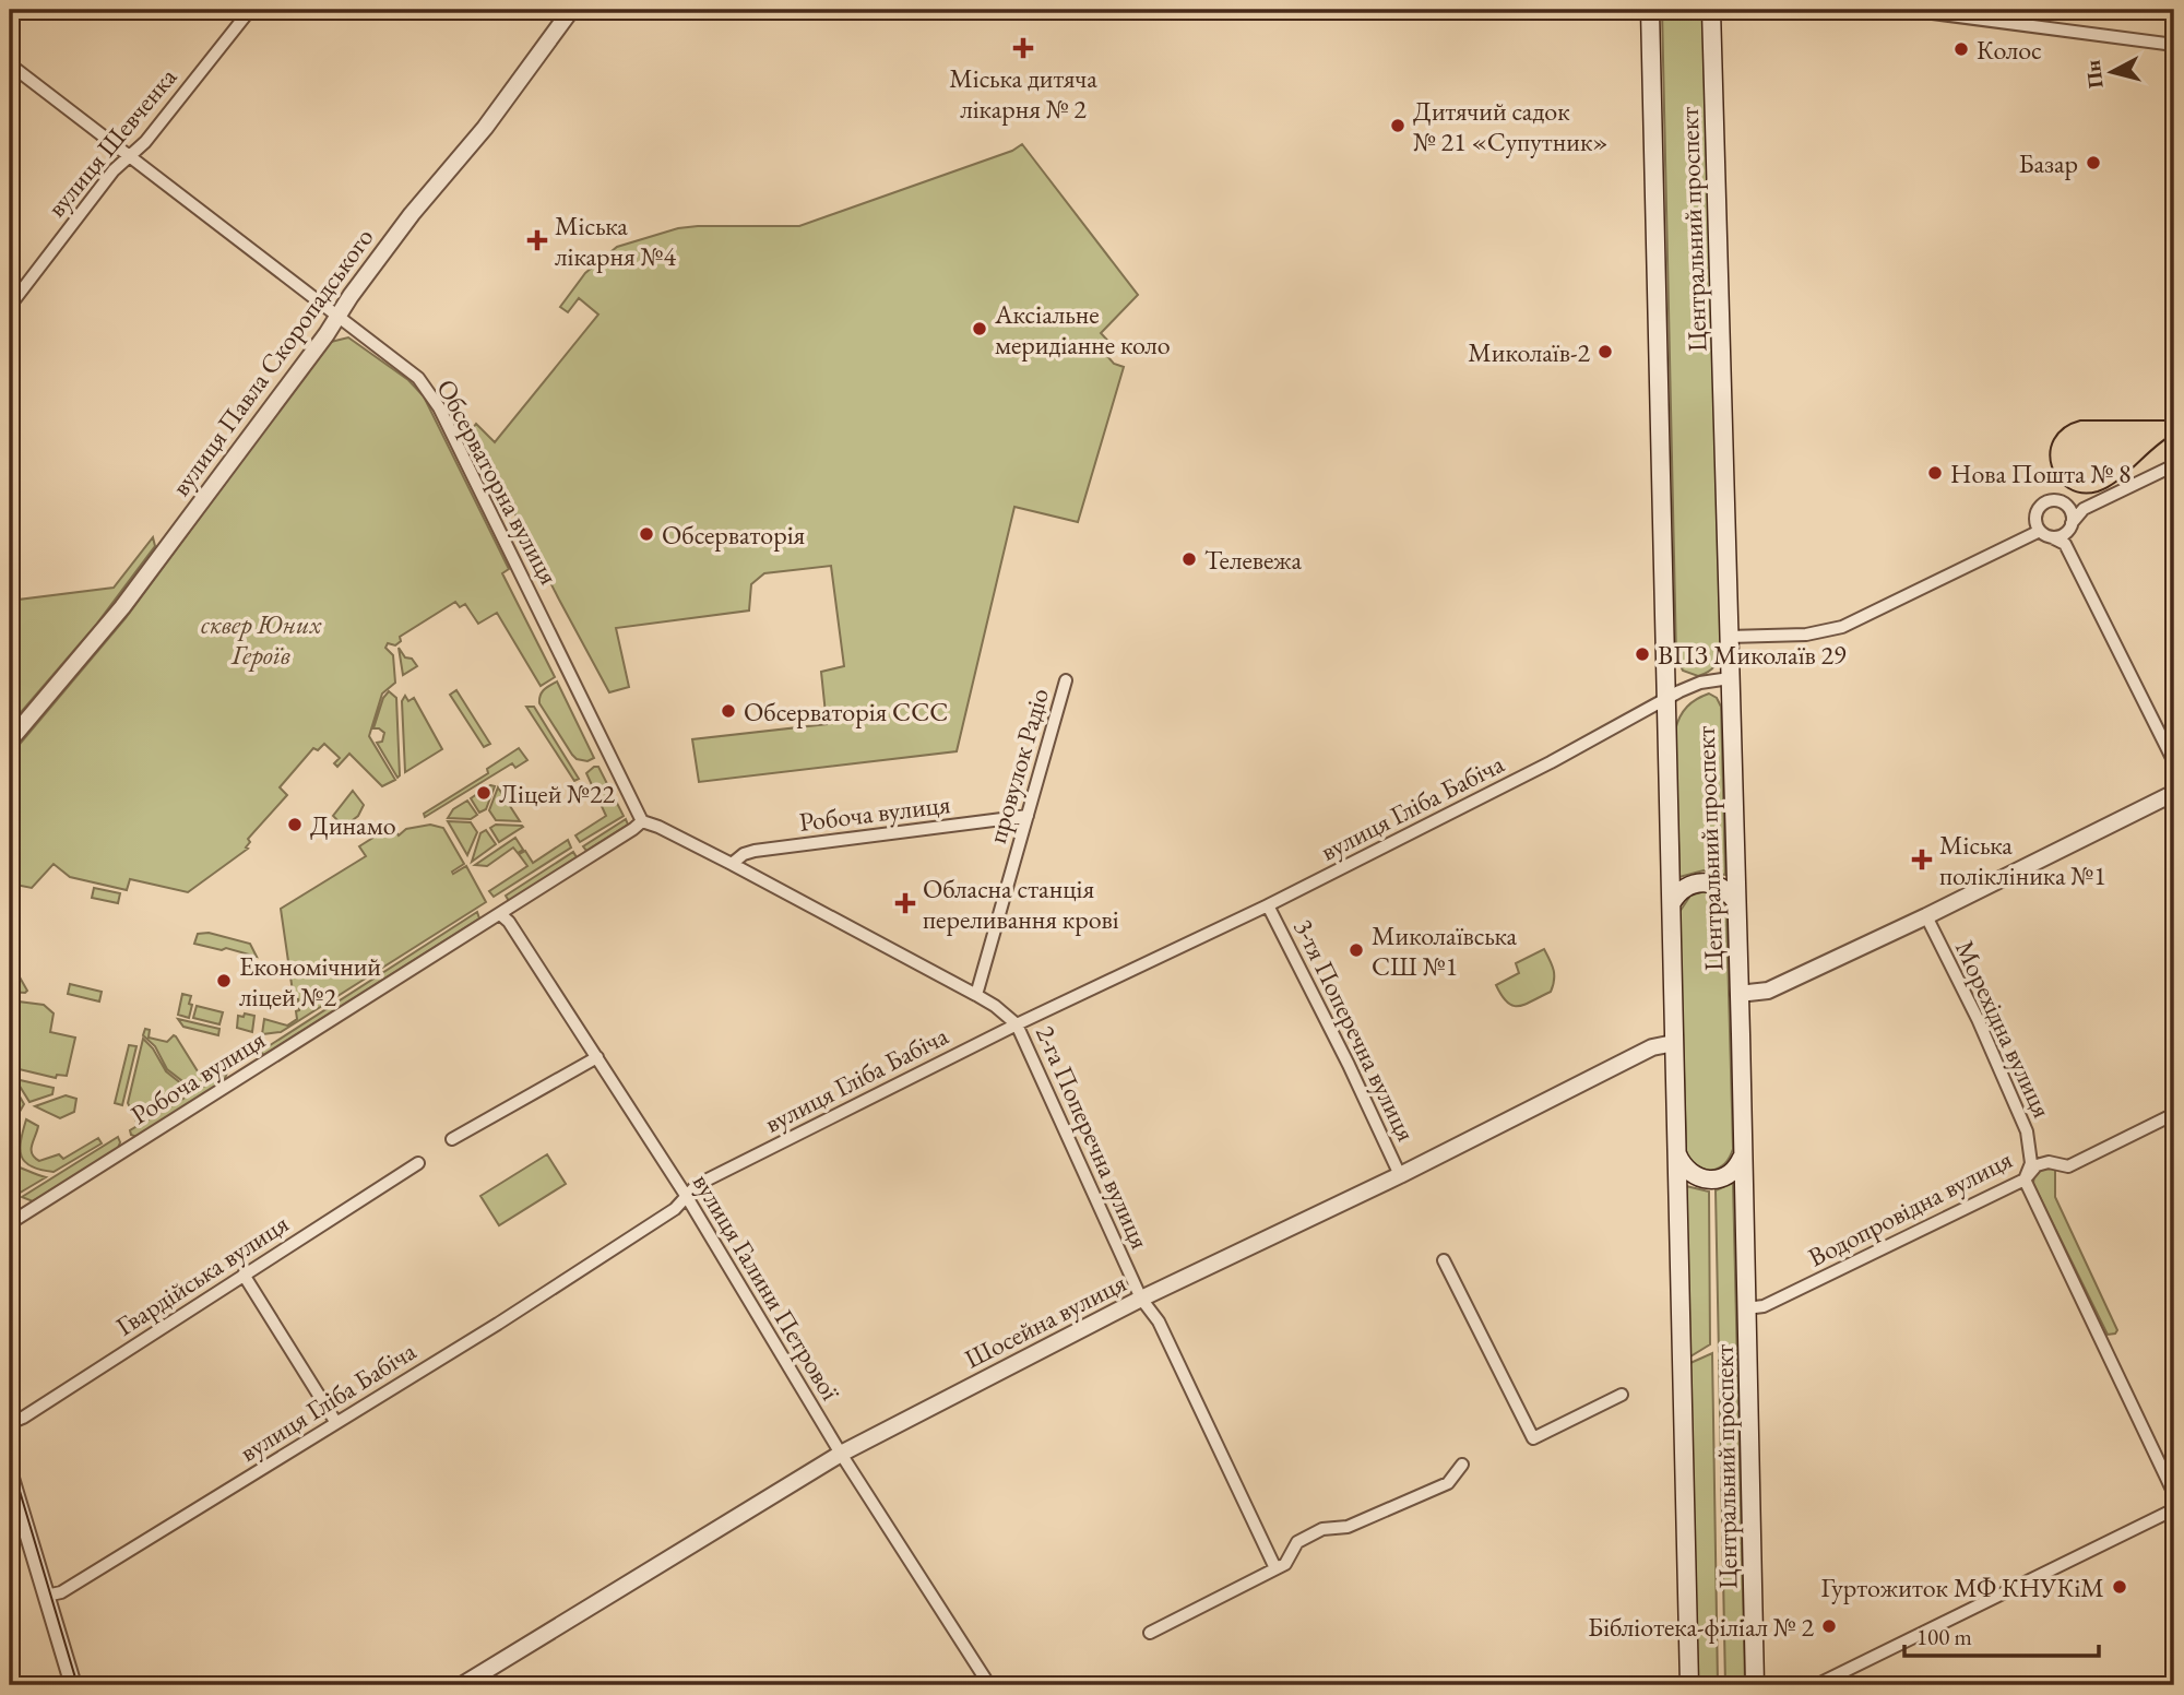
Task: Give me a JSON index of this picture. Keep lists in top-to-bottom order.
{
  "streets": {
    "main road": ["Центральний проспект"],
    "street": [
      "вулиця Шевченка",
      "вулиця Павла Скоропадського",
      "Обсерваторна вулиця",
      "провулок Радіо",
      "вулиця Гліба Бабіча",
      "Робоча вулиця",
      "Морехідна вулиця",
      "3-тя Поперечна вулиця",
      "2-га Поперечна вулиця",
      "Водопровідна вулиця",
      "Гвардійська вулиця",
      "вулиця Галини Петрової",
      "Шосейна вулиця"
    ]
  },
  "crossings": [
    ["вулиця Шевченка", "Обсерваторна вулиця"],
    ["Центральний проспект", "вулиця Гліба Бабіча"],
    ["Центральний проспект", "Водопровідна вулиця"],
    ["Центральний проспект", "Шосейна вулиця"],
    ["вулиця Павла Скоропадського", "Обсерваторна вулиця"],
    ["Обсерваторна вулиця", "Робоча вулиця"],
    ["Обсерваторна вулиця", "2-га Поперечна вулиця"],
    ["провулок Радіо", "Робоча вулиця"],
    ["провулок Радіо", "2-га Поперечна вулиця"],
    ["вулиця Гліба Бабіча", "3-тя Поперечна вулиця"],
    ["вулиця Гліба Бабіча", "2-га Поперечна вулиця"],
    ["вулиця Гліба Бабіча", "вулиця Галини Петрової"],
    ["Робоча вулиця", "2-га Поперечна вулиця"],
    ["Робоча вулиця", "вулиця Галини Петрової"],
    ["Морехідна вулиця", "Водопровідна вулиця"],
    ["3-тя Поперечна вулиця", "Шосейна вулиця"],
    ["2-га Поперечна вулиця", "Шосейна вулиця"],
    ["вулиця Галини Петрової", "Шосейна вулиця"]
  ],
  "parks": ["сквер Юних Героїв"],
  "places": {
    "health": [
      "Міська дитяча лікарня № 2",
      "Міська лікарня №4",
      "Міська полікліника №1",
      "Обласна станція переливання крові"
    ],
    "other": [
      "Колос",
      "Дитячий садок № 21 «Супутник»",
      "Базар",
      "Аксіальне меридіанне коло",
      "Миколаїв-2",
      "Нова Пошта № 8",
      "Обсерваторія",
      "Телевежа",
      "ВПЗ Миколаїв 29",
      "Обсерваторія ССС",
      "Ліцей №22",
      "Динамо",
      "Миколаївська СШ №1",
      "Економічний ліцей №2",
      "Гуртожиток МФ КНУКіМ",
      "Бібліотека-філіал № 2"
    ]
  },
  "scale_bar": "100 m",
  "north": "left"
}
